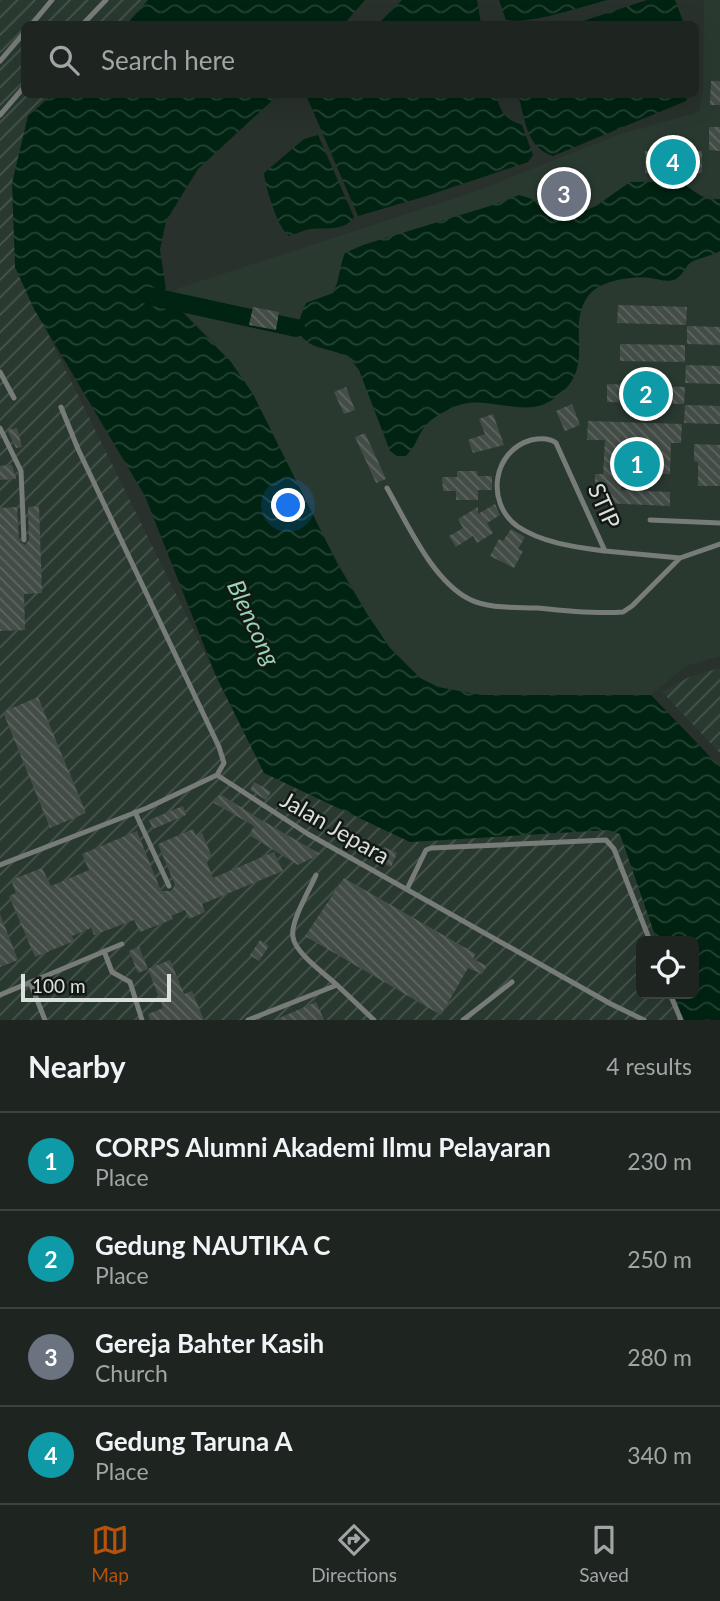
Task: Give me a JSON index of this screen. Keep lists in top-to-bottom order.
{
  "streets": {
    "lane": ["STIP", "Jalan Jepara"]
  },
  "water": ["Blencong"],
  "scale_bar": "100 m",
  "page": {
    "search": "Search here",
    "pins": [
      "4",
      "3",
      "2",
      "1"
    ],
    "scale": "100 m",
    "heading": ["Nearby", "4 results"],
    "list": [
      {
        "mark": "1",
        "name": "CORPS Alumni Akademi Ilmu Pelayaran",
        "note": "Place",
        "value": "230 m"
      },
      {
        "mark": "2",
        "name": "Gedung NAUTIKA C",
        "note": "Place",
        "value": "250 m"
      },
      {
        "mark": "3",
        "name": "Gereja Bahter Kasih",
        "note": "Church",
        "value": "280 m"
      },
      {
        "mark": "4",
        "name": "Gedung Taruna A",
        "note": "Place",
        "value": "340 m"
      }
    ],
    "nav": ["Map", "Directions", "Saved"]
  }
}
